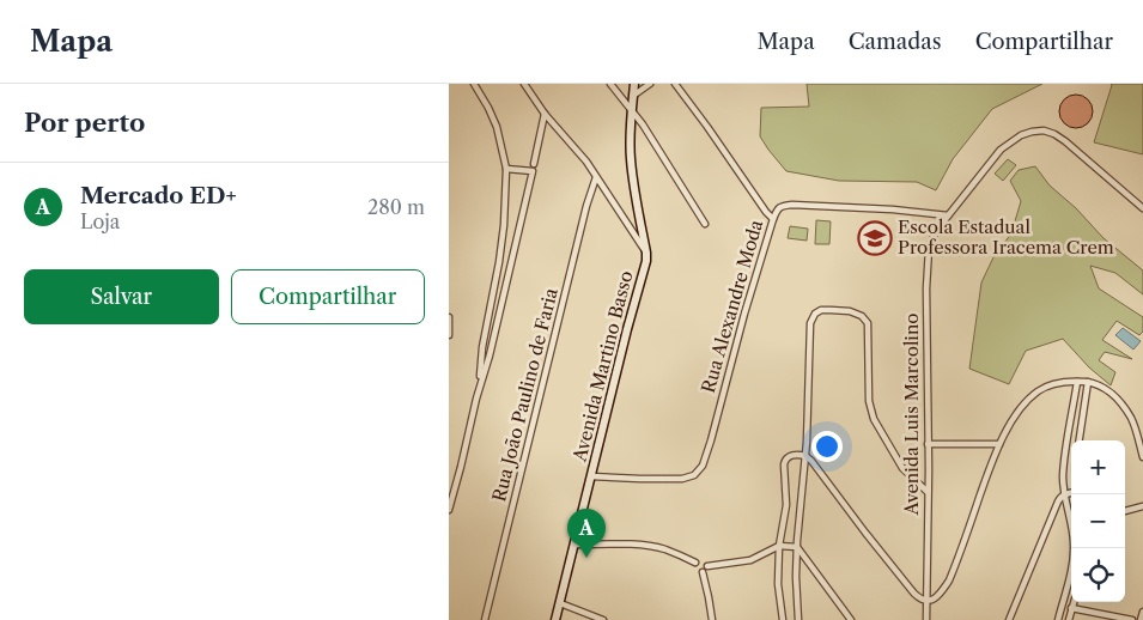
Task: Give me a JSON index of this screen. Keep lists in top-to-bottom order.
{
  "streets": {
    "street": [
      "Rua Alexandre Moda",
      "Avenida Martino Basso",
      "Rua João Paulino de Faria",
      "Avenida Luis Marcolino"
    ]
  },
  "crossings": [
    ["Rua Alexandre Moda", "Avenida Martino Basso"],
    ["Rua Alexandre Moda", "Avenida Luis Marcolino"],
    ["Avenida Martino Basso", "Rua João Paulino de Faria"]
  ],
  "places": {
    "school or university": ["Escola Estadual Professora Iracema Crem"]
  },
  "page": {
    "header": "Mapa",
    "nav": ["Mapa", "Camadas", "Compartilhar"],
    "heading": "Por perto",
    "list": [
      {
        "mark": "A",
        "name": "Mercado ED+",
        "note": "Loja",
        "value": "280 m"
      }
    ],
    "buttons": ["Salvar", "Compartilhar"],
    "map_buttons": ["+", "−"],
    "pins": "A"
  }
}
